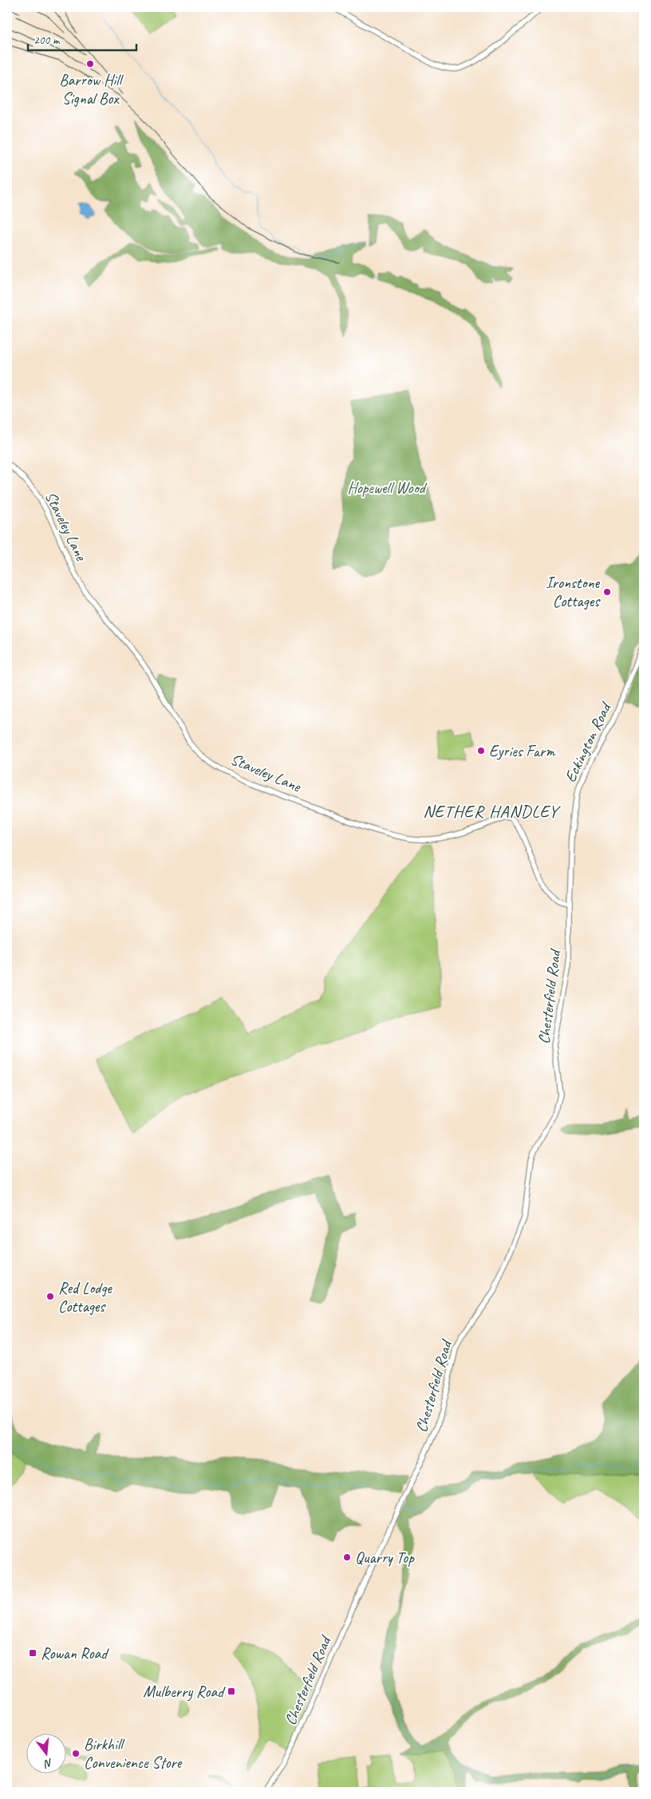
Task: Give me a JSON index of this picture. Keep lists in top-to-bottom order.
{
  "streets": {
    "main road": ["Staveley Lane", "Eckington Road", "Chesterfield Road"]
  },
  "crossings": [
    ["Staveley Lane", "Eckington Road"],
    ["Staveley Lane", "Chesterfield Road"],
    ["Eckington Road", "Chesterfield Road"]
  ],
  "districts": ["NETHER HANDLEY"],
  "parks": ["Hopewell Wood"],
  "places": {
    "other": [
      "Barrow Hill Signal Box",
      "Ironstone Cottages",
      "Eyries Farm",
      "Red Lodge Cottages",
      "Quarry Top",
      "Birkhill Convenience Store"
    ],
    "transit": ["Rowan Road", "Mulberry Road"]
  },
  "scale_bar": "200 m",
  "north": "bottom"
}
